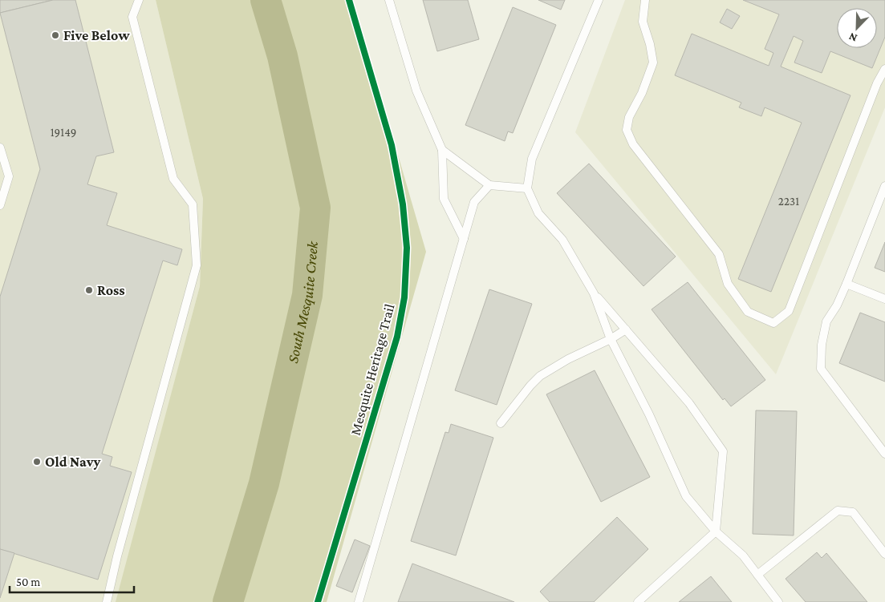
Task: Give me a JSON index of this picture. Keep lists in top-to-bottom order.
{
  "streets": {
    "cycle path": ["Mesquite Heritage Trail"]
  },
  "water": ["South Mesquite Creek"],
  "places": ["Five Below", "Ross", "Old Navy"],
  "house_numbers": ["19149", "2231"],
  "scale_bar": "50 m",
  "north": "bottom left"
}
